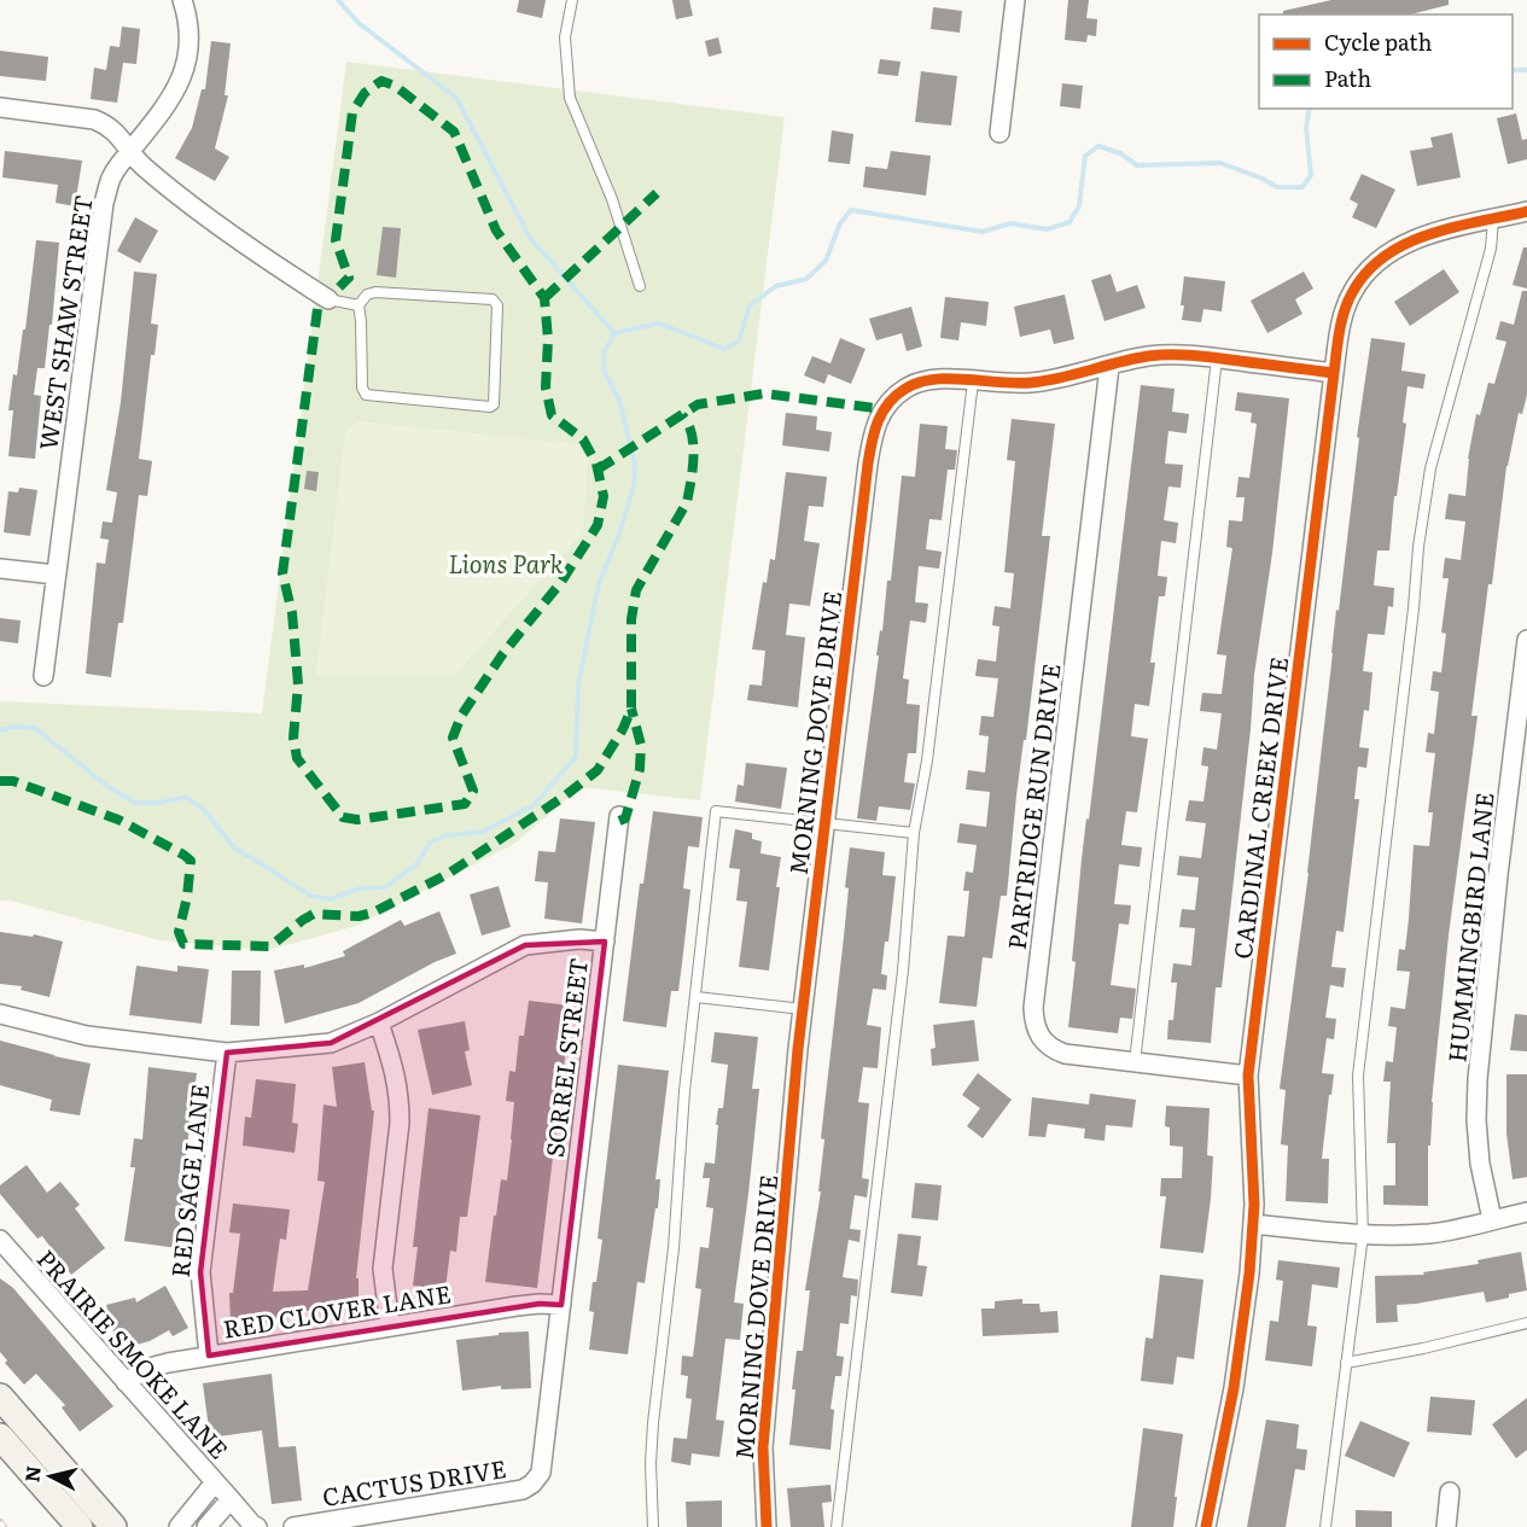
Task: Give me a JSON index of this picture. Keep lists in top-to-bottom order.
{
  "streets": {
    "street": [
      "WEST SHAW STREET",
      "MORNING DOVE DRIVE",
      "PARTRIDGE RUN DRIVE",
      "CARDINAL CREEK DRIVE",
      "HUMMINGBIRD LANE",
      "SORREL STREET",
      "RED SAGE LANE",
      "RED CLOVER LANE",
      "PRAIRIE SMOKE LANE",
      "CACTUS DRIVE"
    ]
  },
  "crossings": [
    ["MORNING DOVE DRIVE", "PARTRIDGE RUN DRIVE"],
    ["MORNING DOVE DRIVE", "CARDINAL CREEK DRIVE"],
    ["PARTRIDGE RUN DRIVE", "CARDINAL CREEK DRIVE"],
    ["SORREL STREET", "RED CLOVER LANE"],
    ["SORREL STREET", "CACTUS DRIVE"],
    ["RED SAGE LANE", "RED CLOVER LANE"],
    ["RED CLOVER LANE", "PRAIRIE SMOKE LANE"],
    ["RED CLOVER LANE", "CACTUS DRIVE"]
  ],
  "parks": ["Lions Park"],
  "legend": ["Cycle path", "Path"],
  "north": "left"
}
